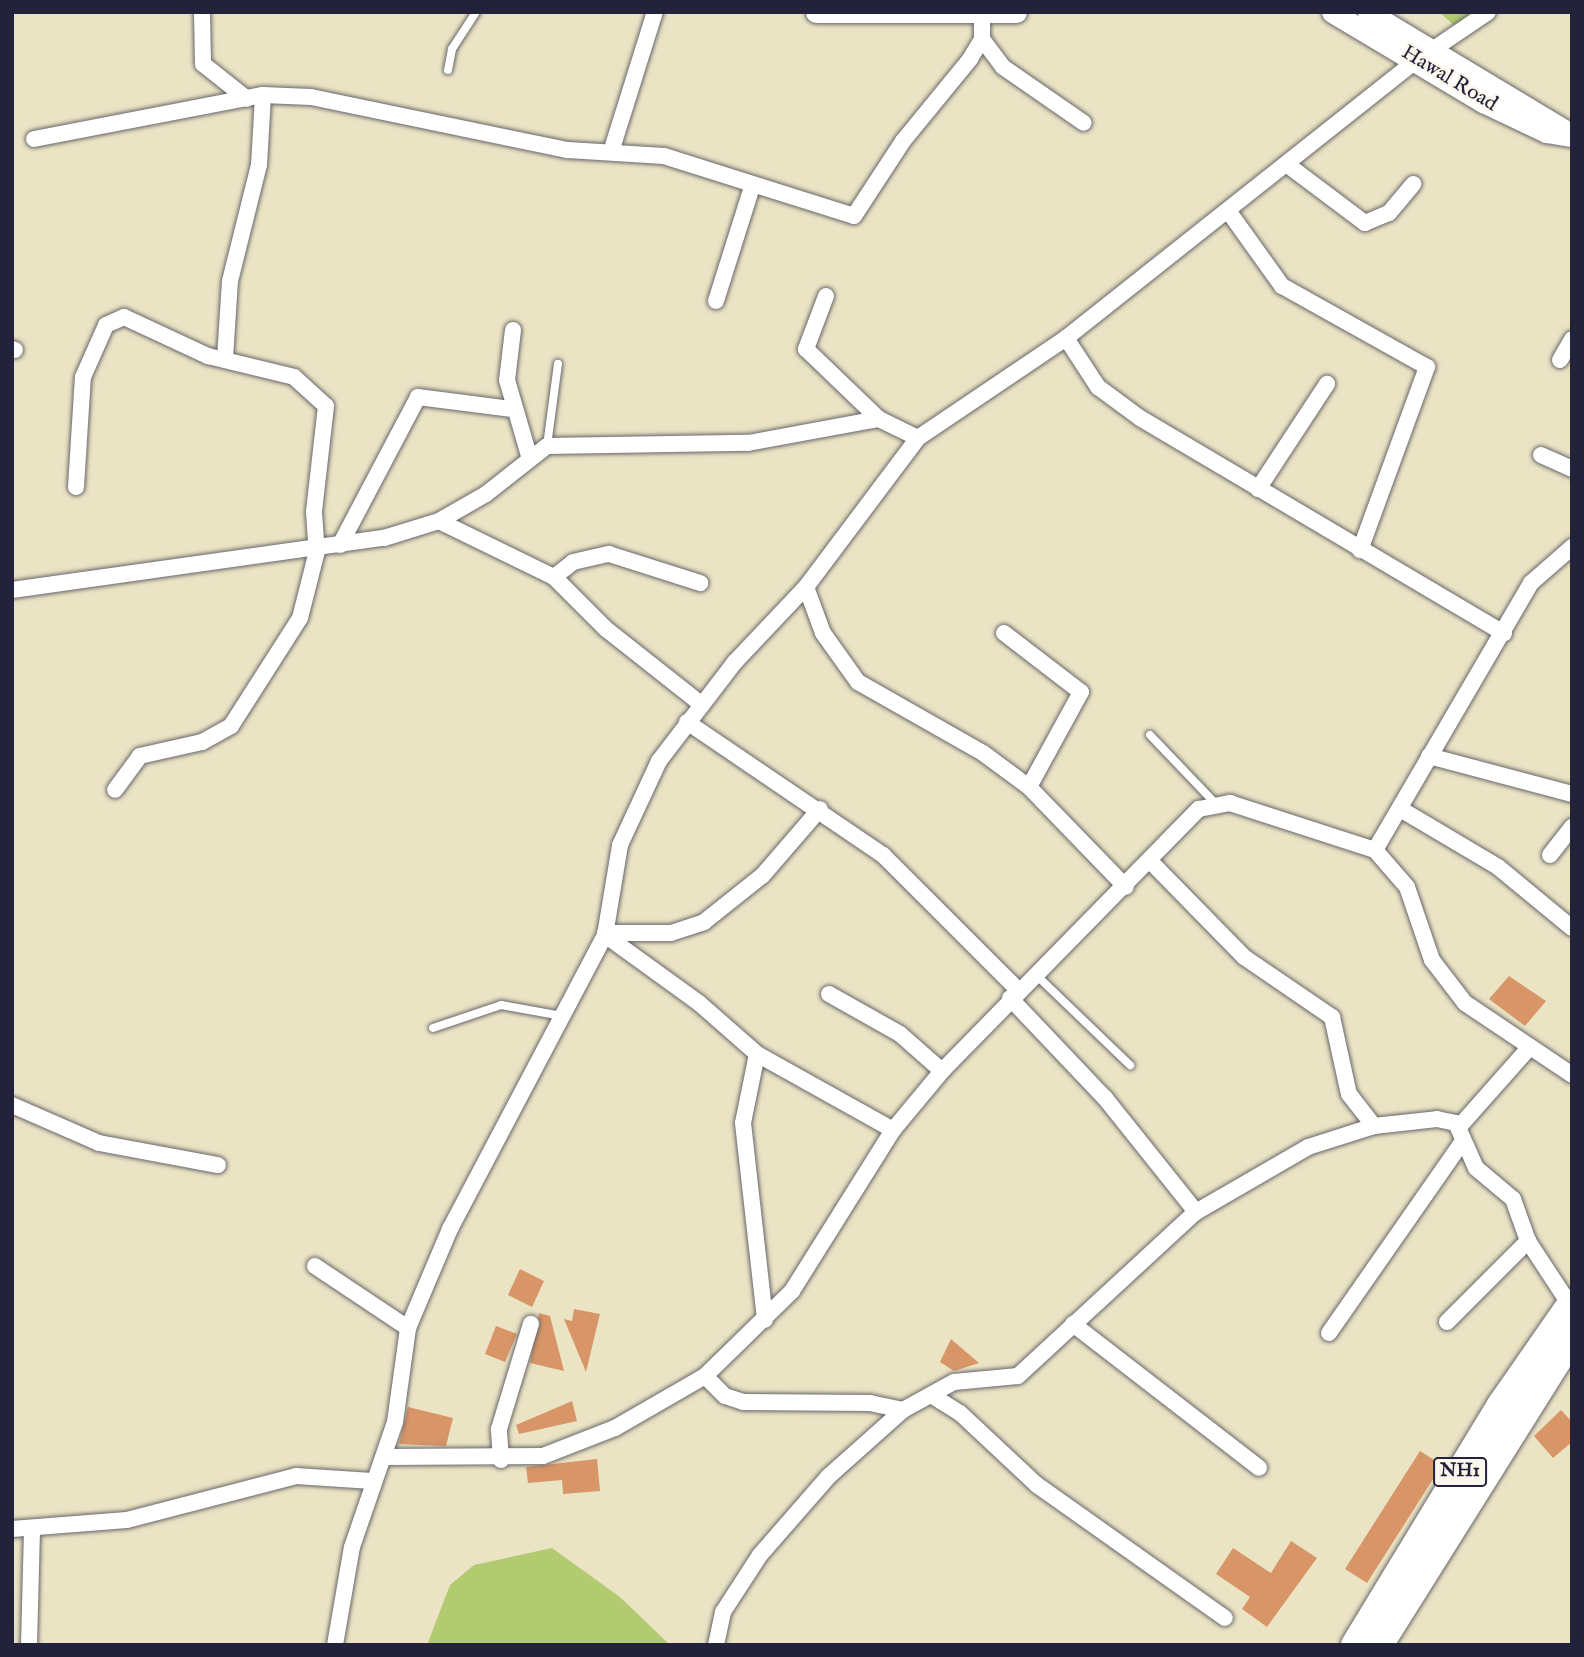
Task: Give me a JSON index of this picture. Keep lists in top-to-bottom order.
{
  "streets": {
    "highway": ["NH1"],
    "main road": ["Hawal Road"]
  }
}
